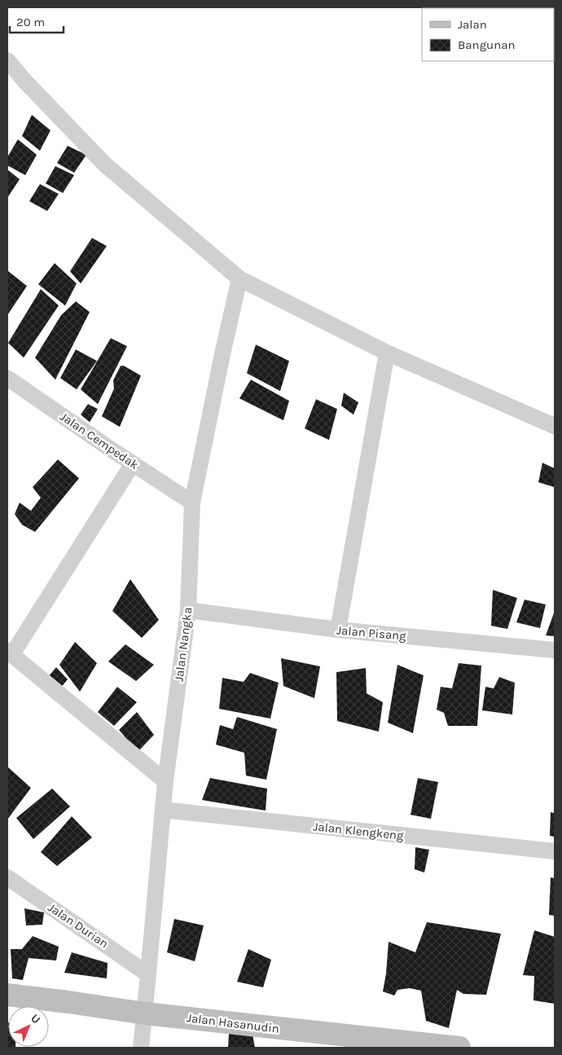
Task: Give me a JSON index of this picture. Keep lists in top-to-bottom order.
{
  "streets": {
    "main road": ["Jalan Hasanudin"],
    "street": [
      "Jalan Cempedak",
      "Jalan Pisang",
      "Jalan Nangka",
      "Jalan Klengkeng",
      "Jalan Durian"
    ]
  },
  "crossings": [
    ["Jalan Cempedak", "Jalan Nangka"],
    ["Jalan Pisang", "Jalan Nangka"],
    ["Jalan Nangka", "Jalan Klengkeng"],
    ["Jalan Nangka", "Jalan Durian"],
    ["Jalan Nangka", "Jalan Hasanudin"]
  ],
  "legend": ["Jalan", "Bangunan"],
  "scale_bar": "20 m",
  "north": "top right"
}
